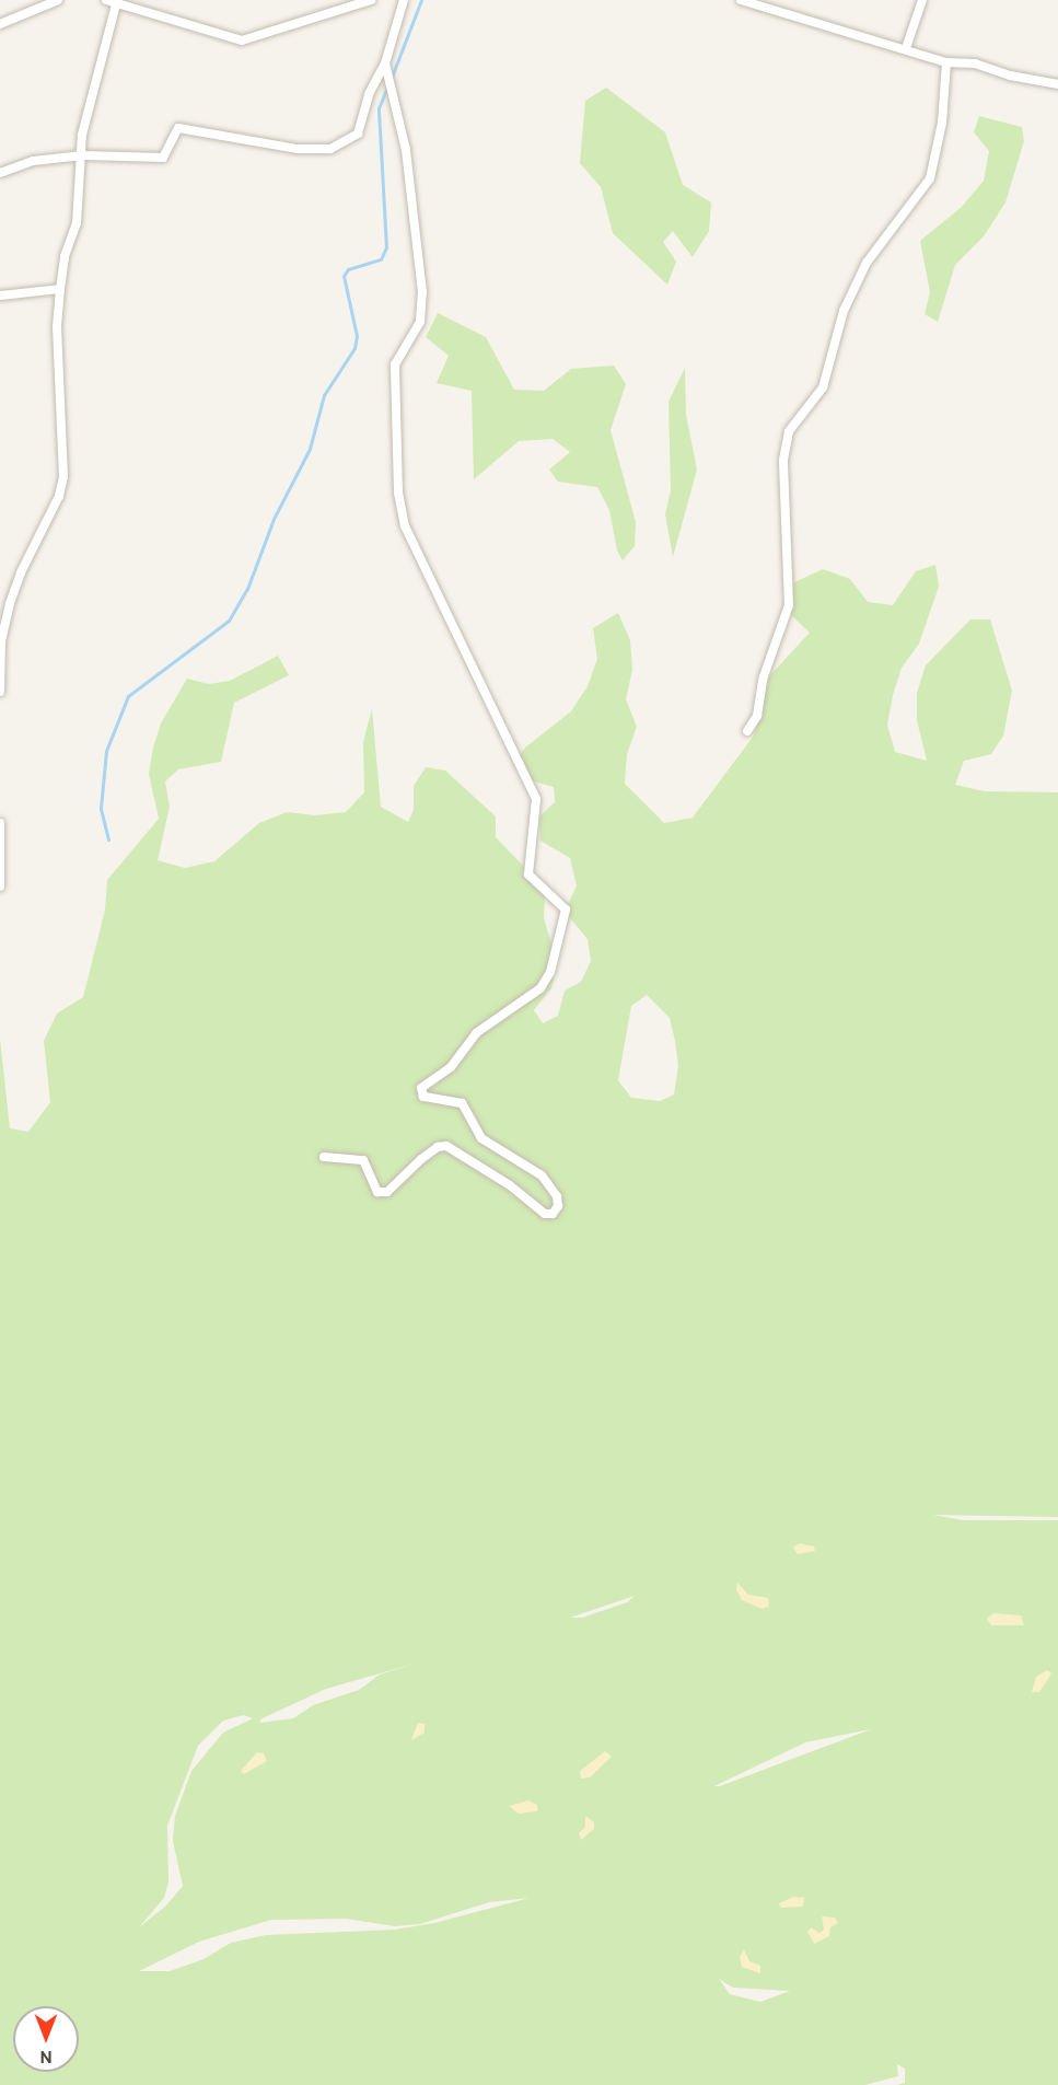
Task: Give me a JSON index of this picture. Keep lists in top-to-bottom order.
{
  "north": "bottom"
}
